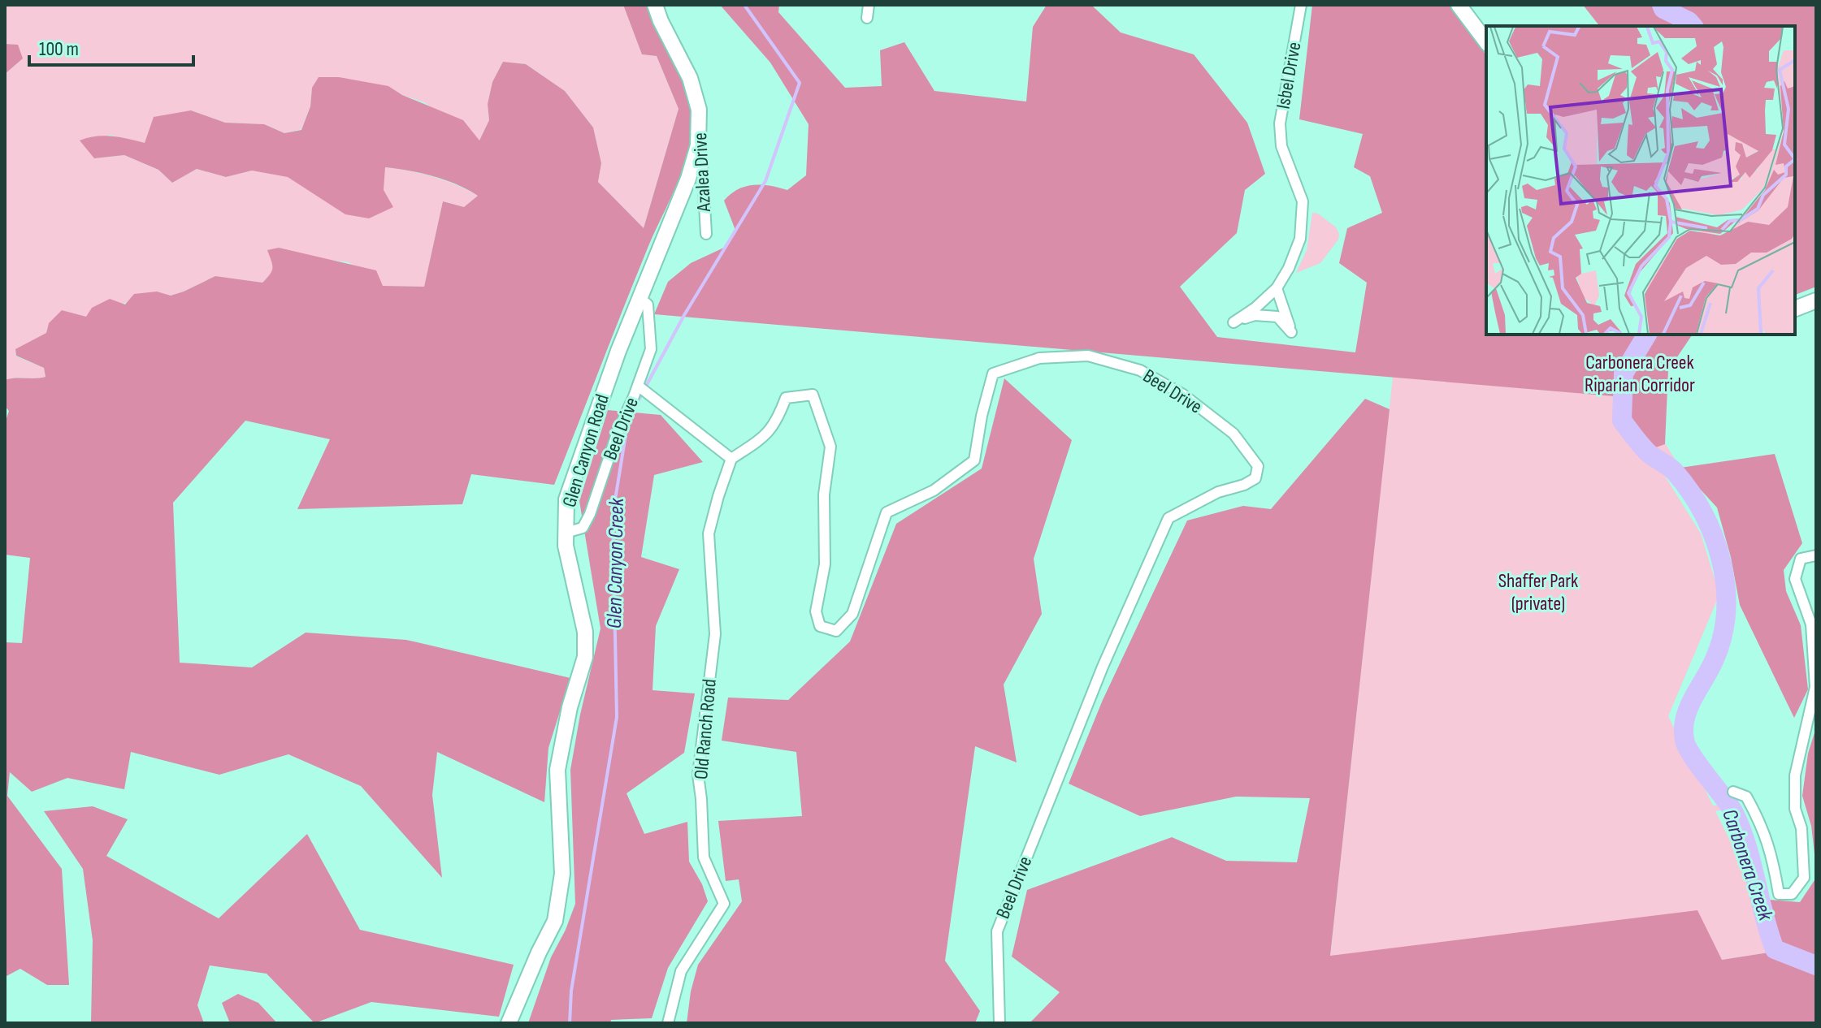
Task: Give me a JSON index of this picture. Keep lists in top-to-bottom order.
{
  "streets": {
    "street": [
      "Isbel Drive",
      "Azalea Drive",
      "Beel Drive",
      "Glen Canyon Road",
      "Old Ranch Road"
    ]
  },
  "crossings": [
    ["Azalea Drive", "Glen Canyon Road"],
    ["Beel Drive", "Glen Canyon Road"],
    ["Beel Drive", "Old Ranch Road"]
  ],
  "water": ["Glen Canyon Creek", "Carbonera Creek"],
  "parks": ["Carbonera Creek Riparian Corridor", "Shaffer Park (private)"],
  "scale_bar": "100 m"
}
